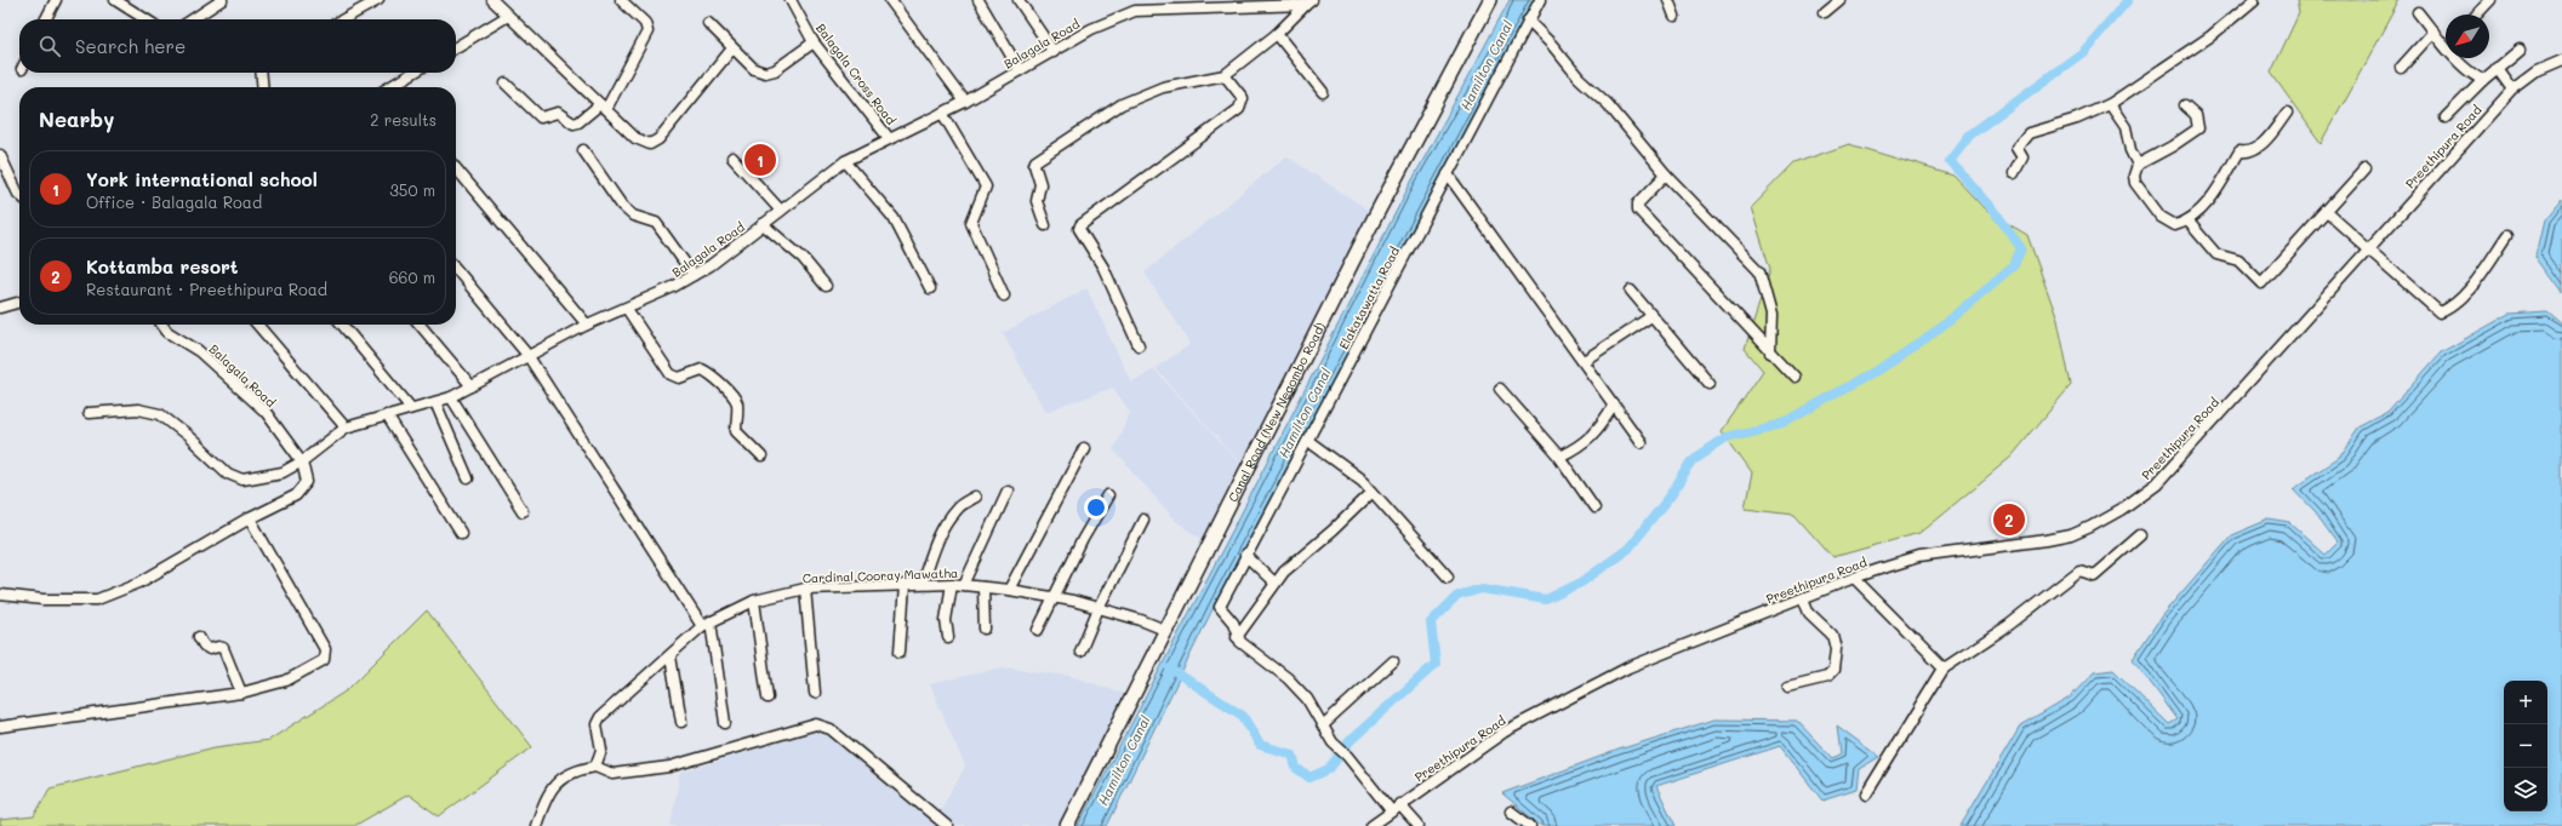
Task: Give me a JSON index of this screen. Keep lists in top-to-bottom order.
{
  "streets": {
    "main road": ["Canal Road (New Negombo Road)"],
    "street": [
      "Balagala Road",
      "Balagala Cross Road",
      "Preethipura Road",
      "Elakatawatta Road",
      "Cardinal Cooray Mawatha"
    ]
  },
  "crossings": [
    ["Balagala Road", "Balagala Cross Road"],
    ["Canal Road (New Negombo Road)", "Cardinal Cooray Mawatha"]
  ],
  "water": ["Hamilton Canal"],
  "north": "bottom left",
  "page": {
    "search": "Search here",
    "heading": ["Nearby", "2 results"],
    "pins": ["1", "2"],
    "list": [
      {
        "mark": "1",
        "name": "York international school",
        "note": "Office · Balagala Road",
        "value": "350 m"
      },
      {
        "mark": "2",
        "name": "Kottamba resort",
        "note": "Restaurant · Preethipura Road",
        "value": "660 m"
      }
    ],
    "map_buttons": ["+", "−"]
  }
}
